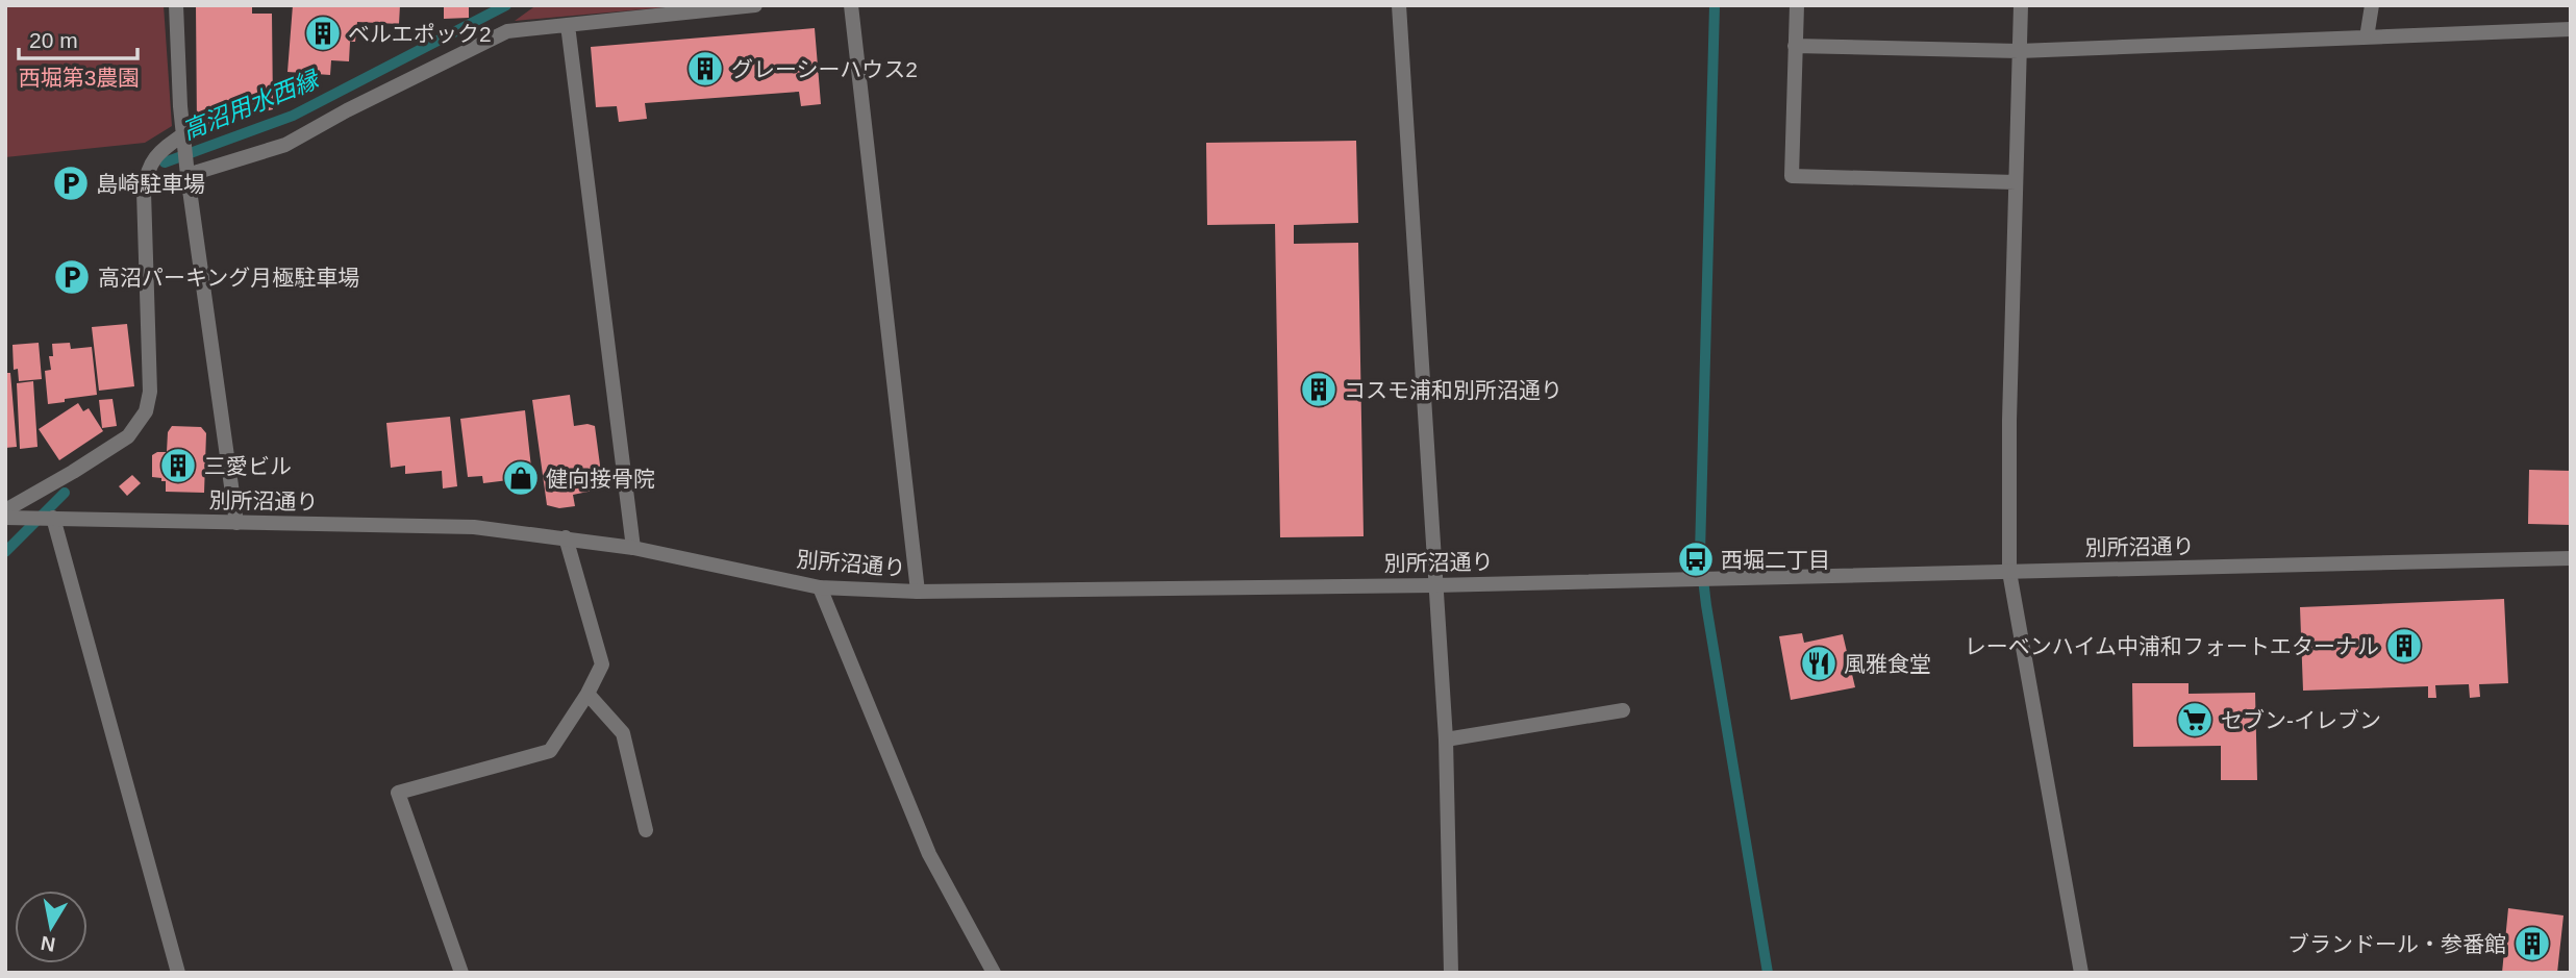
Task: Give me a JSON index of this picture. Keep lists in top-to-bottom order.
{
  "streets": {
    "street": ["別所沼通り"]
  },
  "water": ["高沼用水西縁"],
  "parks": ["西堀第3農園"],
  "places": {
    "building": [
      "ベルエポック2",
      "グレーシーハウス2",
      "コスモ浦和別所沼通り",
      "三愛ビル",
      "レーベンハイム中浦和フォートエターナル",
      "ブランドール・参番館"
    ],
    "parking": ["島崎駐車場", "高沼パーキング月極駐車場"],
    "shop": ["健向接骨院"],
    "bus stop": ["西堀二丁目"],
    "restaurant": ["風雅食堂"],
    "supermarket": ["セブン-イレブン"]
  },
  "scale_bar": "20 m",
  "north": "bottom"
}
